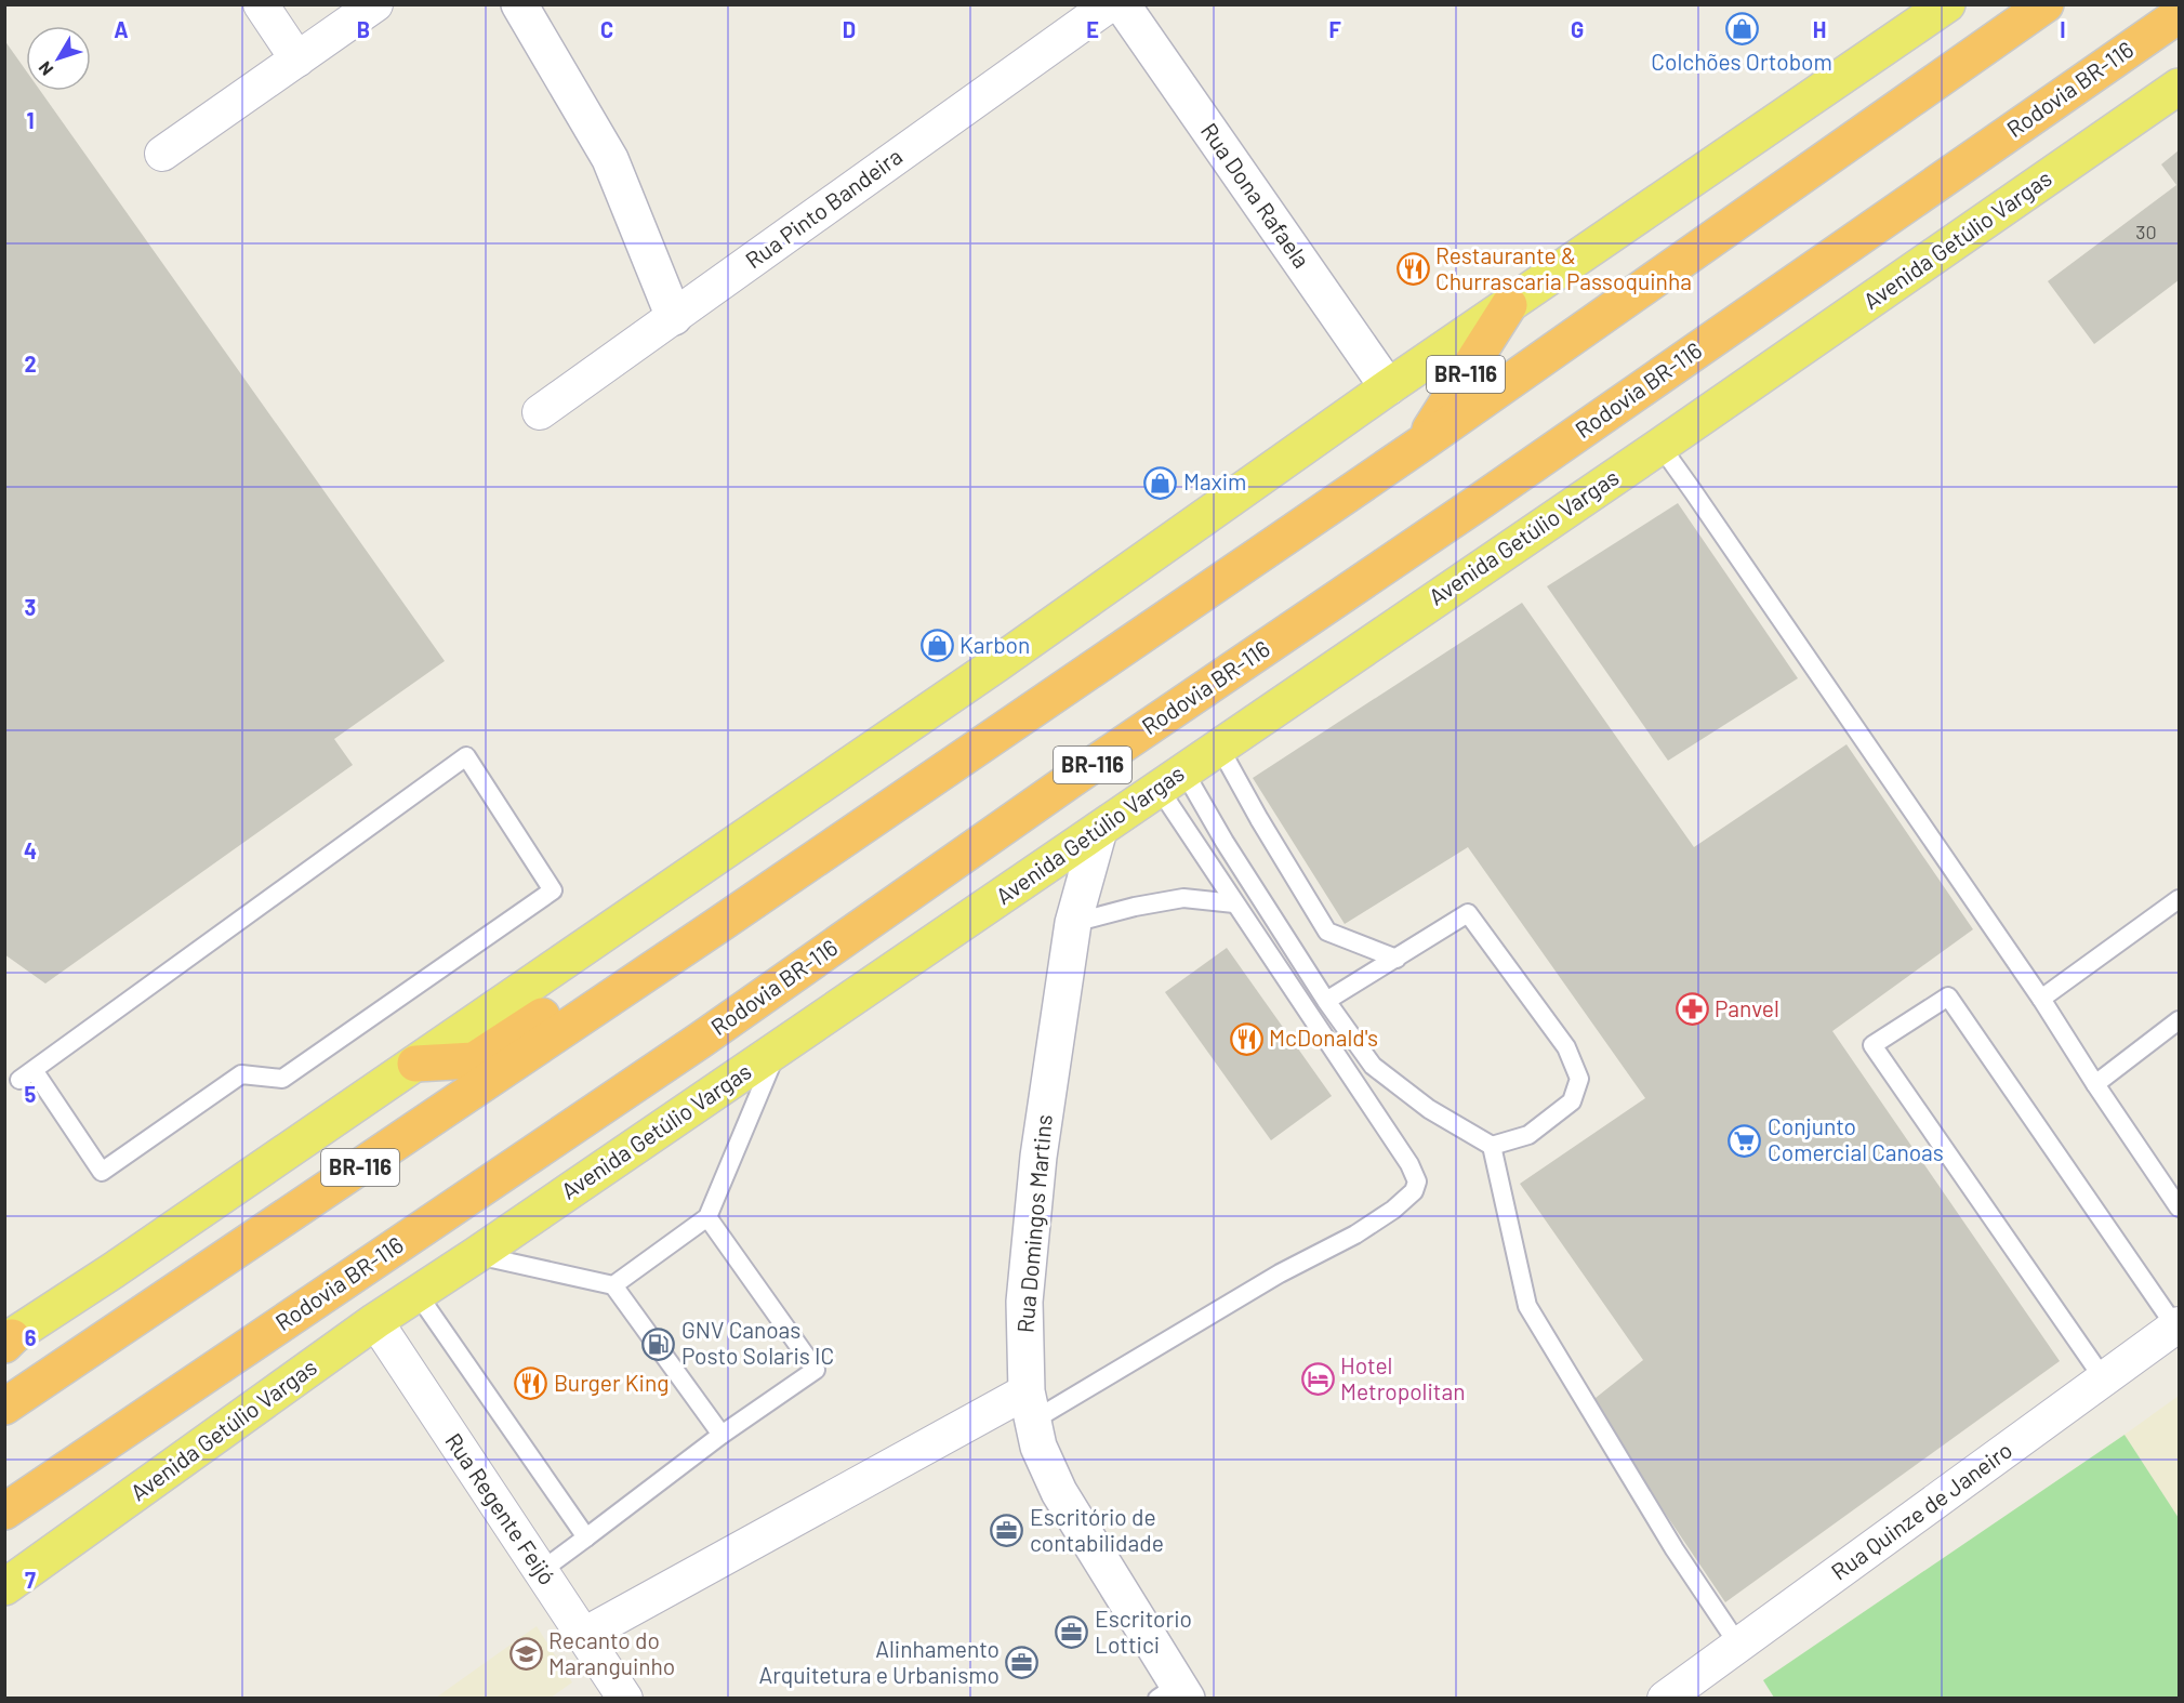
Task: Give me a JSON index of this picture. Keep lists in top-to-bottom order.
{
  "streets": {
    "highway": ["Rodovia BR-116", "BR-116"],
    "main road": ["Rua Dona Rafaela", "Avenida Getúlio Vargas", "Rua Domingos Martins"],
    "street": ["Rua Pinto Bandeira", "Rua Regente Feijó", "Rua Quinze de Janeiro"]
  },
  "crossings": [
    ["Avenida Getúlio Vargas", "Rua Domingos Martins"],
    ["Avenida Getúlio Vargas", "Rua Regente Feijó"]
  ],
  "places": {
    "shop": ["Colchões Ortobom", "Maxim", "Karbon"],
    "restaurant": ["Restaurante & Churrascaria Passoquinha", "McDonald's", "Burger King"],
    "pharmacy": ["Panvel"],
    "supermarket": ["Conjunto Comercial Canoas"],
    "fuel station": ["GNV Canoas Posto Solaris IC"],
    "hotel": ["Hotel Metropolitan"],
    "office": ["Escritório de contabilidade", "Escritorio Lottici", "Alinhamento Arquitetura e Urbanismo"],
    "school or university": ["Recanto do Maranguinho"]
  },
  "house_numbers": ["30"],
  "north": "bottom left",
  "grid": {
    "columns": [
      "A",
      "B",
      "C",
      "D",
      "E",
      "F",
      "G",
      "H",
      "I"
    ],
    "rows": [
      "1",
      "2",
      "3",
      "4",
      "5",
      "6",
      "7"
    ]
  }
}
